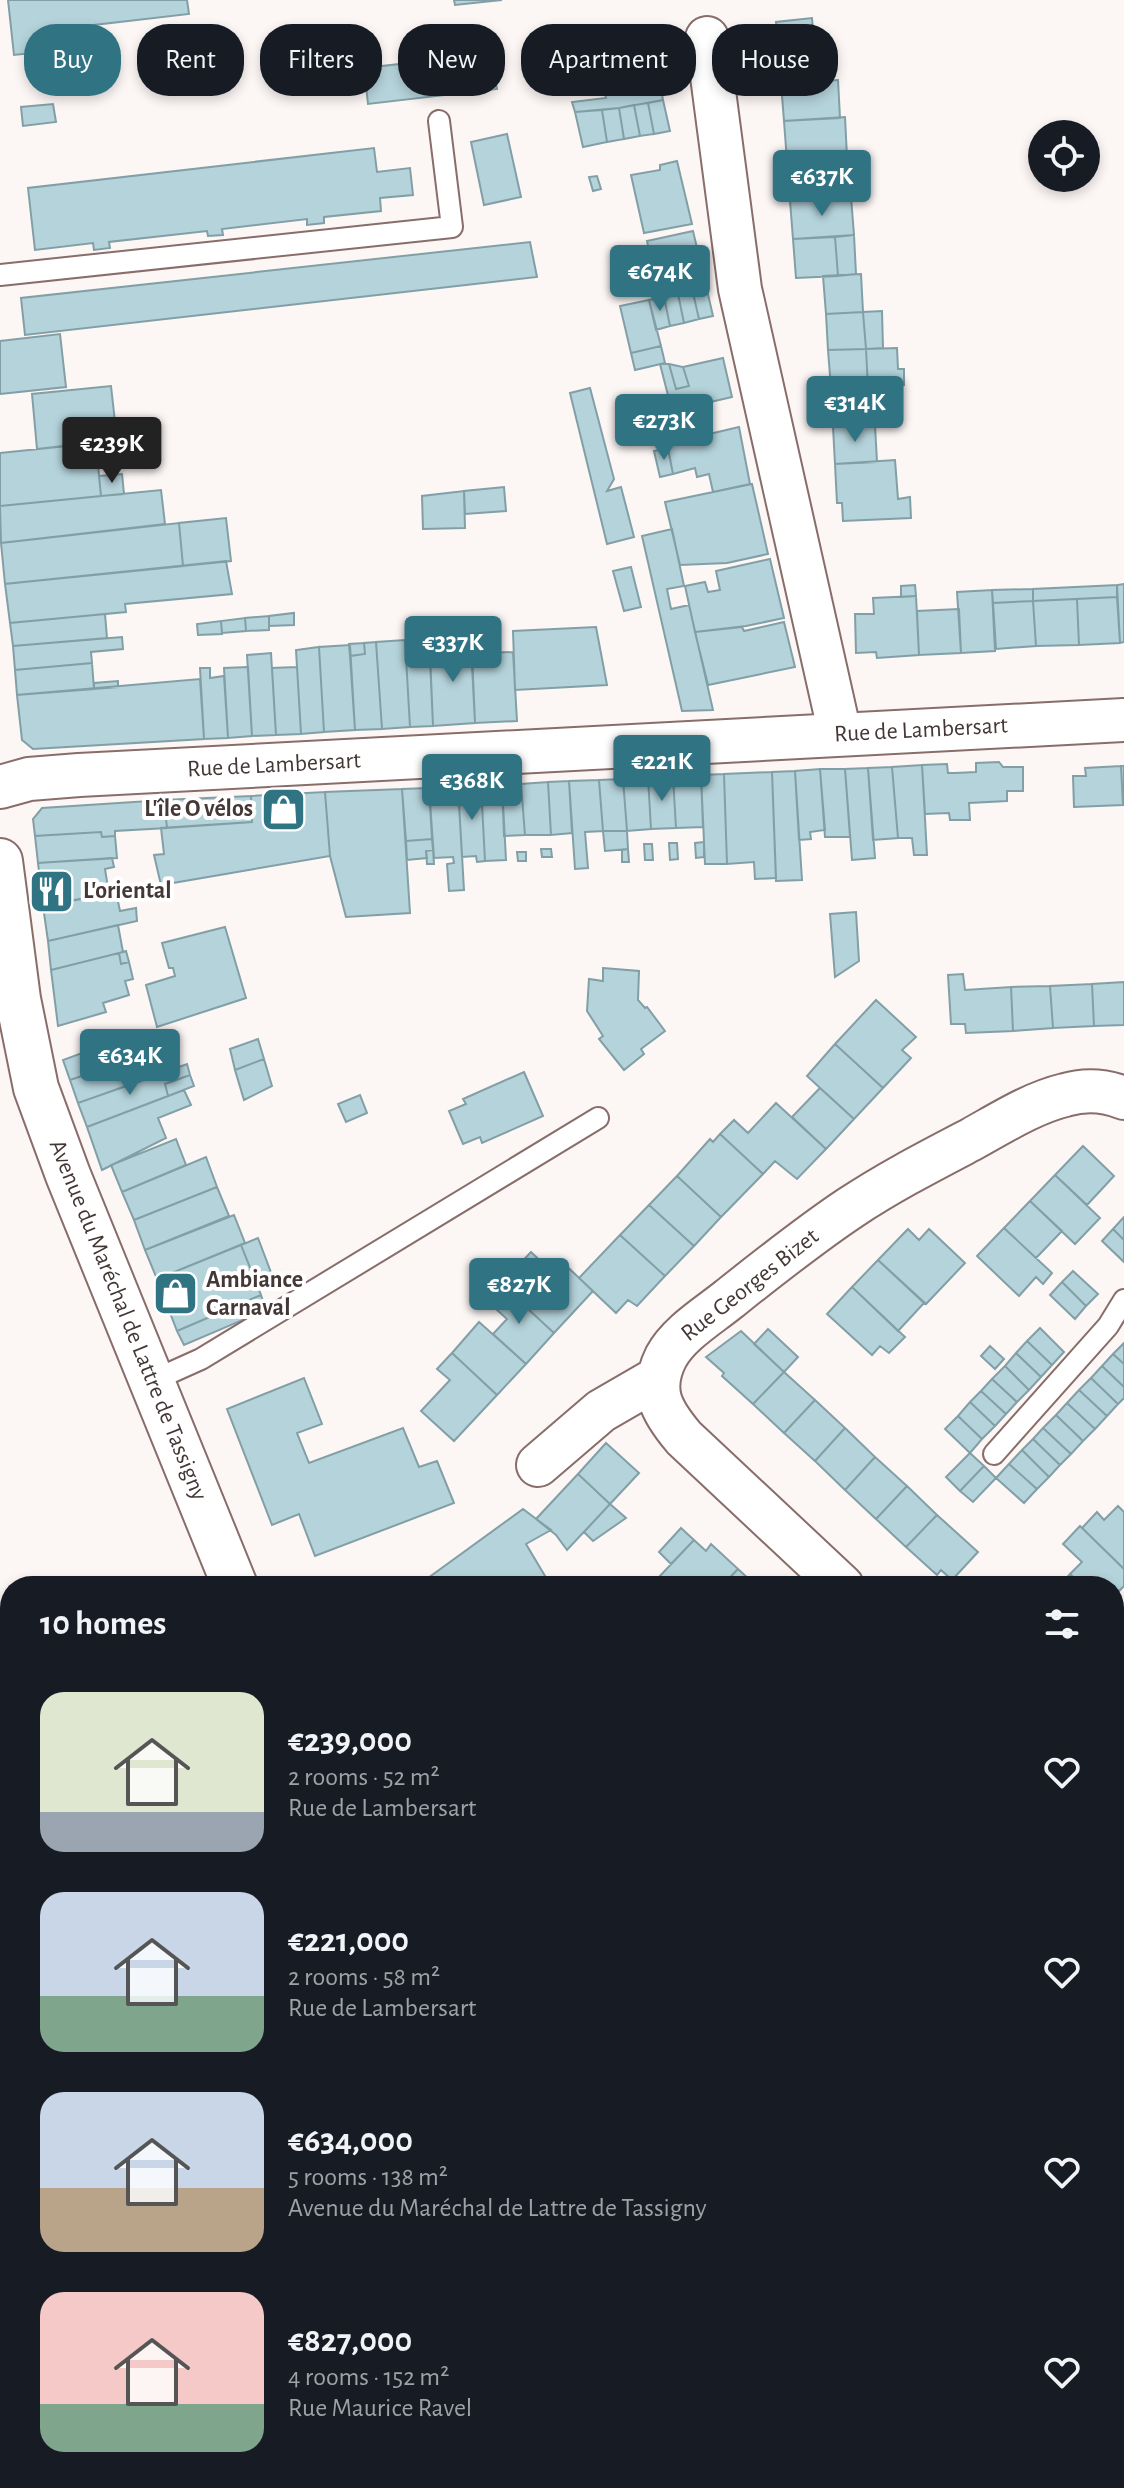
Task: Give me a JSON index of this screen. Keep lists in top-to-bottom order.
{
  "streets": {
    "main road": ["Avenue du Maréchal de Lattre de Tassigny"],
    "street": ["Rue de Lambersart", "Rue Georges Bizet"]
  },
  "places": {
    "shop": ["L'île O vélos", "Ambiance Carnaval"],
    "restaurant": ["L'oriental"]
  },
  "page": {
    "chip": [
      "Buy",
      "Rent",
      "Filters",
      "New",
      "Apartment",
      "House"
    ],
    "price": [
      "€637K",
      "€674K",
      "€314K",
      "€273K",
      "€239K",
      "€337K",
      "€221K",
      "€368K",
      "€634K",
      "€827K"
    ],
    "heading": "10 homes",
    "list": [
      {
        "name": "€239,000",
        "note": "2 rooms · 52 m² · Rue de Lambersart"
      },
      {
        "name": "€221,000",
        "note": "2 rooms · 58 m² · Rue de Lambersart"
      },
      {
        "name": "€634,000",
        "note": "5 rooms · 138 m² · Avenue du Maréchal de Lattre de Tassigny"
      },
      {
        "name": "€827,000",
        "note": "4 rooms · 152 m² · Rue Maurice Ravel"
      }
    ]
  }
}
